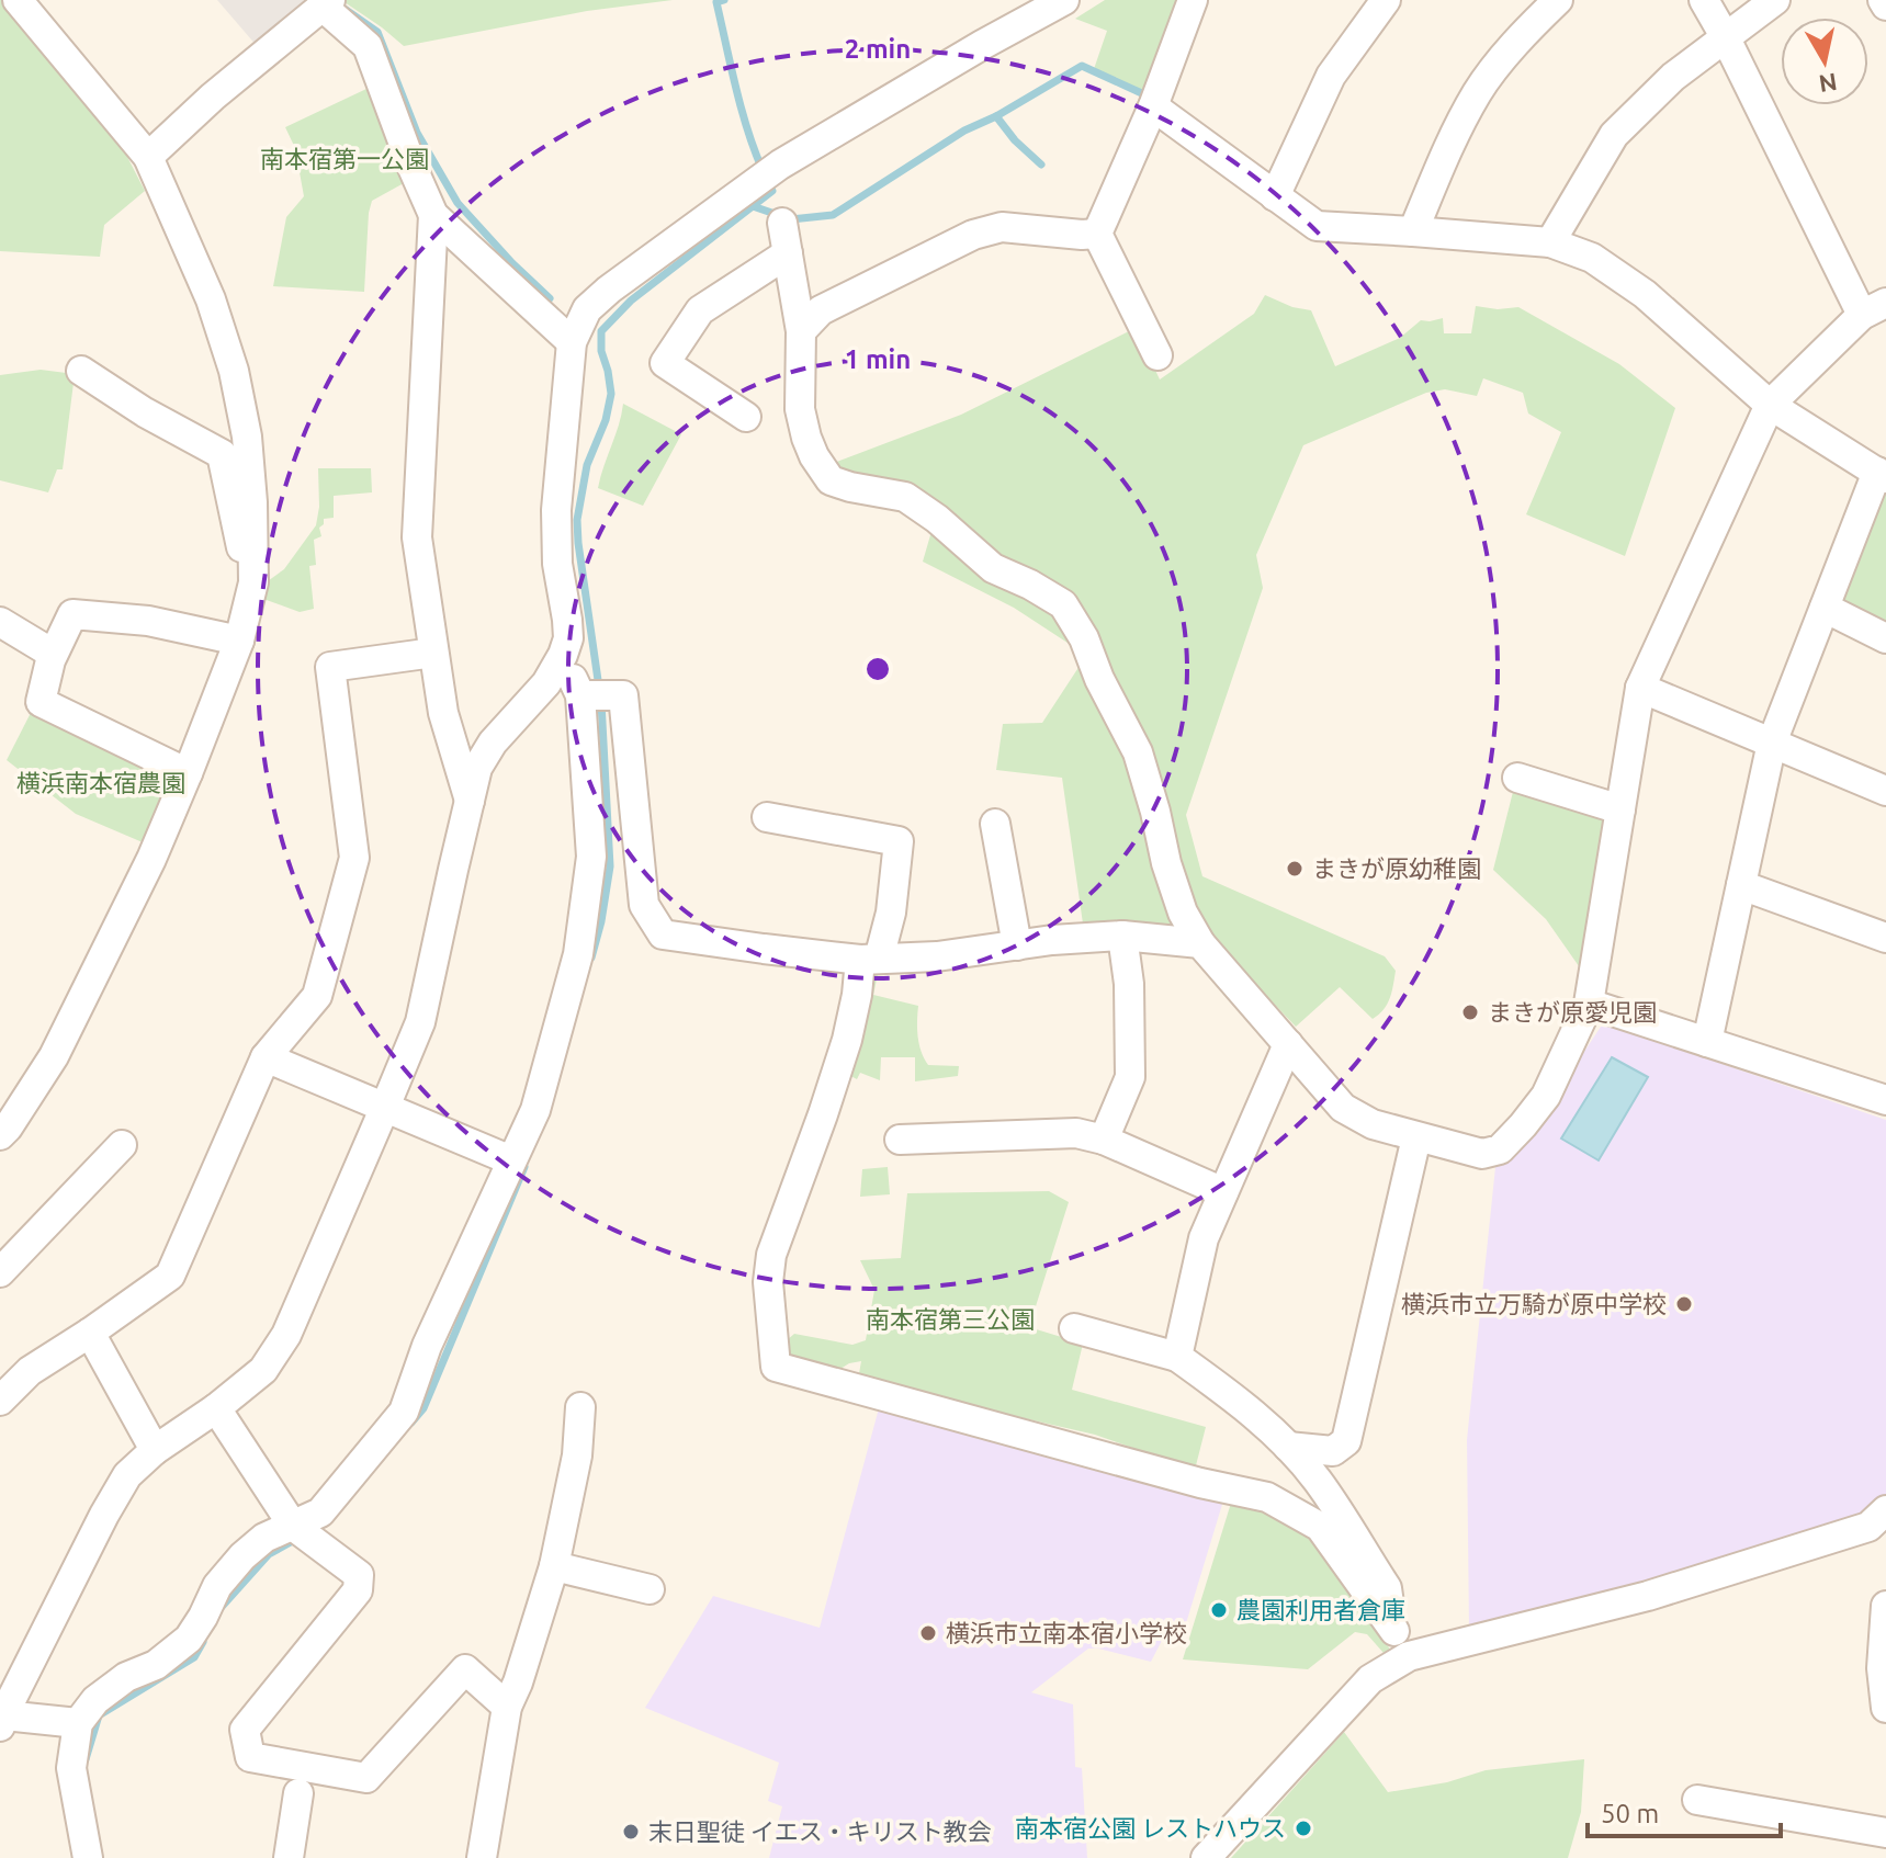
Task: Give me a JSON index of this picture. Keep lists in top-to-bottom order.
{
  "parks": ["南本宿第一公園", "横浜南本宿農園", "南本宿第三公園"],
  "places": [
    "まきが原幼稚園",
    "まきが原愛児園",
    "横浜市立万騎が原中学校",
    "農園利用者倉庫",
    "横浜市立南本宿小学校",
    "南本宿公園 レストハウス",
    "末日聖徒 イエス・キリスト教会"
  ],
  "scale_bar": "50 m",
  "north": "bottom",
  "rings": ["2 min", "1 min"]
}
